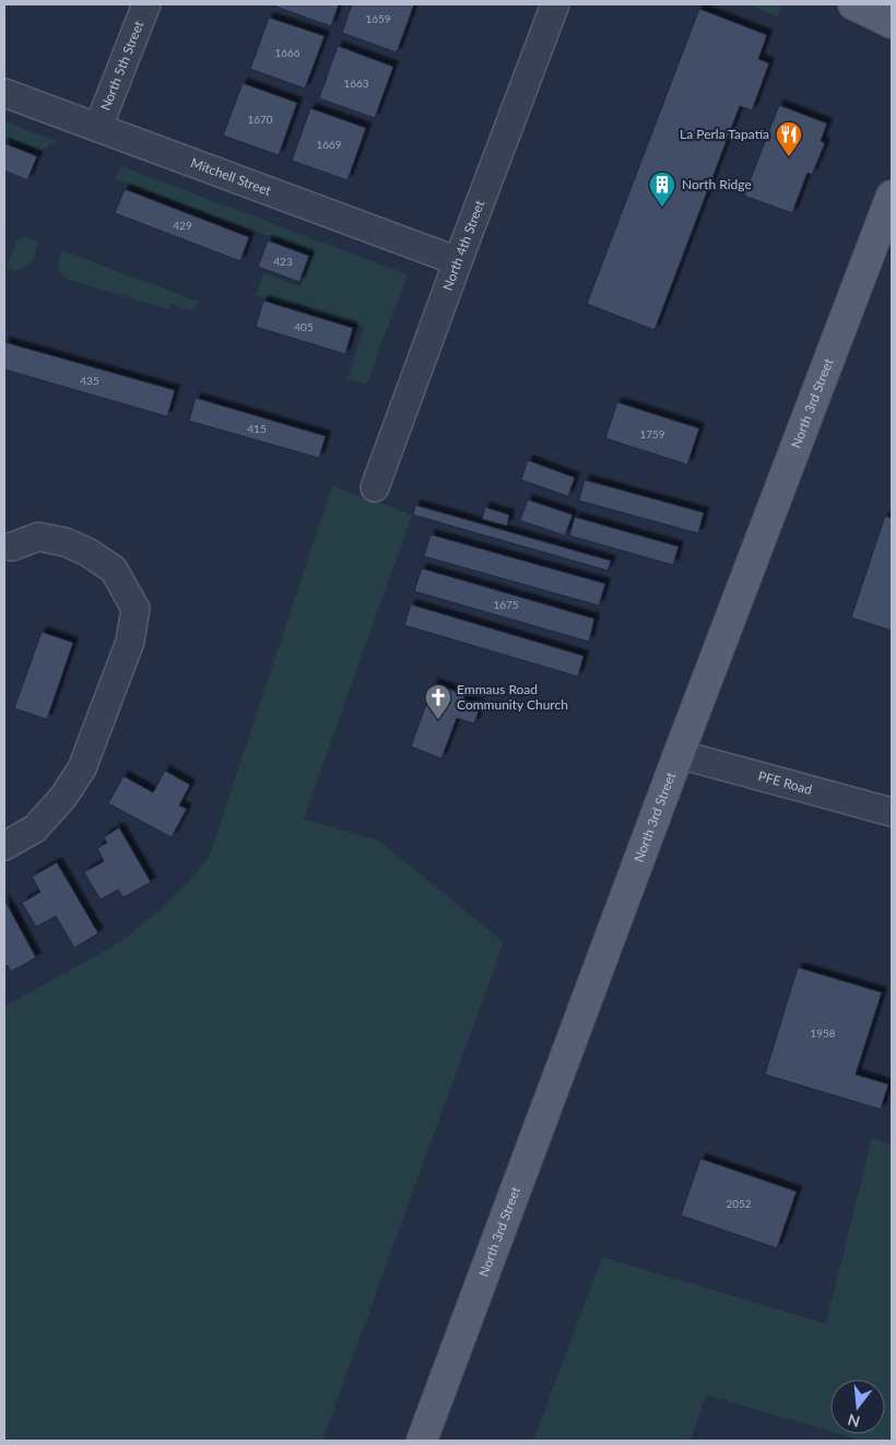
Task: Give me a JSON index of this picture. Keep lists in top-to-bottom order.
{
  "streets": {
    "main road": ["North 3rd Street"],
    "street": [
      "North 5th Street",
      "Mitchell Street",
      "North 4th Street",
      "PFE Road"
    ]
  },
  "crossings": [
    ["North 5th Street", "Mitchell Street"],
    ["Mitchell Street", "North 4th Street"],
    ["North 3rd Street", "PFE Road"]
  ],
  "places": {
    "restaurant": ["La Perla Tapatía"],
    "building": ["North Ridge"],
    "church": ["Emmaus Road Community Church"]
  },
  "house_numbers": [
    "1659",
    "1666",
    "1663",
    "1670",
    "1669",
    "429",
    "423",
    "405",
    "435",
    "415",
    "1759",
    "1675",
    "1958",
    "2052"
  ],
  "north": "bottom"
}
